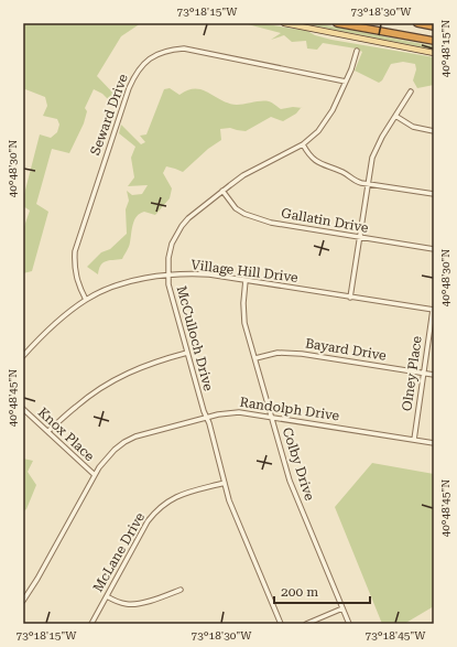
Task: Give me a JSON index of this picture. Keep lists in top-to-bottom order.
{
  "streets": {
    "street": [
      "Seward Drive",
      "Gallatin Drive",
      "Village Hill Drive",
      "McCulloch Drive",
      "Bayard Drive",
      "Olney Place",
      "Randolph Drive",
      "Knox Place",
      "Colby Drive",
      "McLane Drive"
    ]
  },
  "crossings": [
    ["Seward Drive", "Village Hill Drive"],
    ["Seward Drive", "McCulloch Drive"],
    ["Gallatin Drive", "McCulloch Drive"],
    ["Village Hill Drive", "McCulloch Drive"],
    ["Village Hill Drive", "Olney Place"],
    ["Village Hill Drive", "Colby Drive"],
    ["McCulloch Drive", "Randolph Drive"],
    ["McCulloch Drive", "McLane Drive"],
    ["Bayard Drive", "Olney Place"],
    ["Bayard Drive", "Colby Drive"],
    ["Olney Place", "Randolph Drive"],
    ["Randolph Drive", "Knox Place"],
    ["Randolph Drive", "Colby Drive"]
  ],
  "scale_bar": "200 m",
  "coordinates": [
    "73°18'15\"W",
    "73°18'30\"W",
    "40°48'15\"N",
    "40°48'30\"N",
    "40°48'45\"N",
    "73°18'45\"W"
  ]
}
